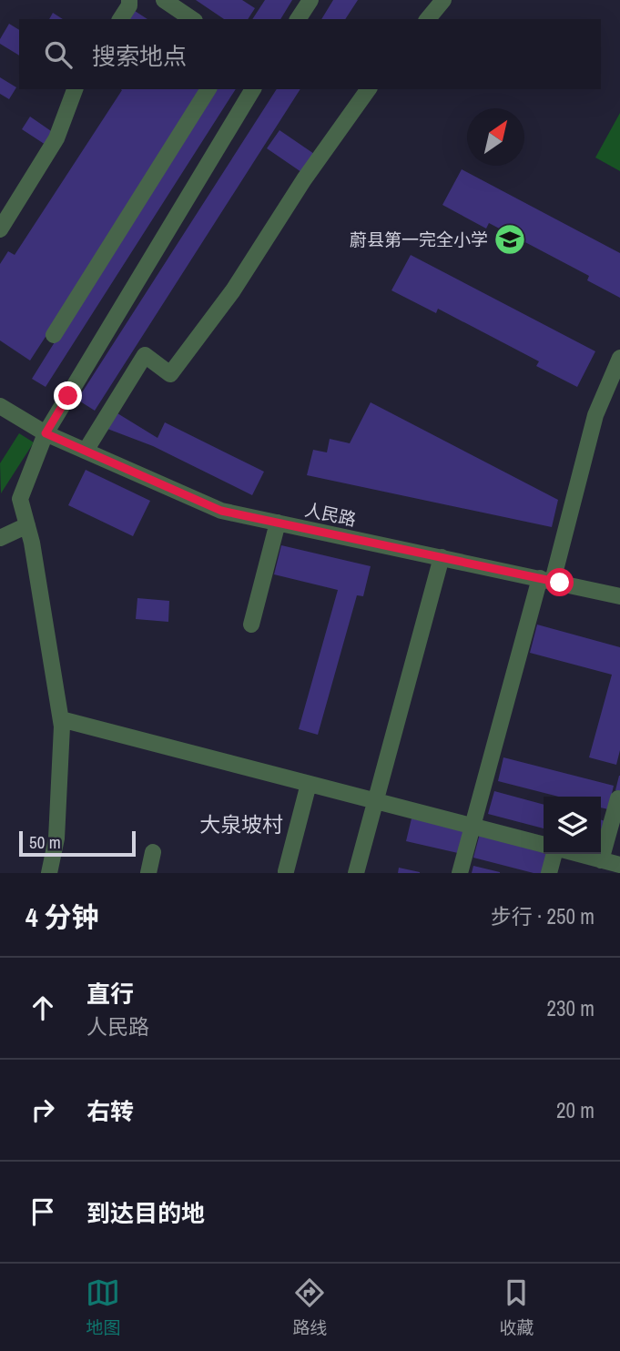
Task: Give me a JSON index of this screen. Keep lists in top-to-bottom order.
{
  "streets": {
    "street": ["人民路"]
  },
  "districts": ["大泉坡村"],
  "places": {
    "school or university": ["蔚县第一完全小学"]
  },
  "scale_bar": "50 m",
  "north": "top right",
  "page": {
    "search": "搜索地点",
    "scale": "50 m",
    "heading": ["4 分钟", "步行 · 250 m"],
    "list": [
      ["直行", "人民路", "230 m"],
      ["右转", "20 m"],
      "到达目的地"
    ],
    "nav": ["地图", "路线", "收藏"]
  }
}
